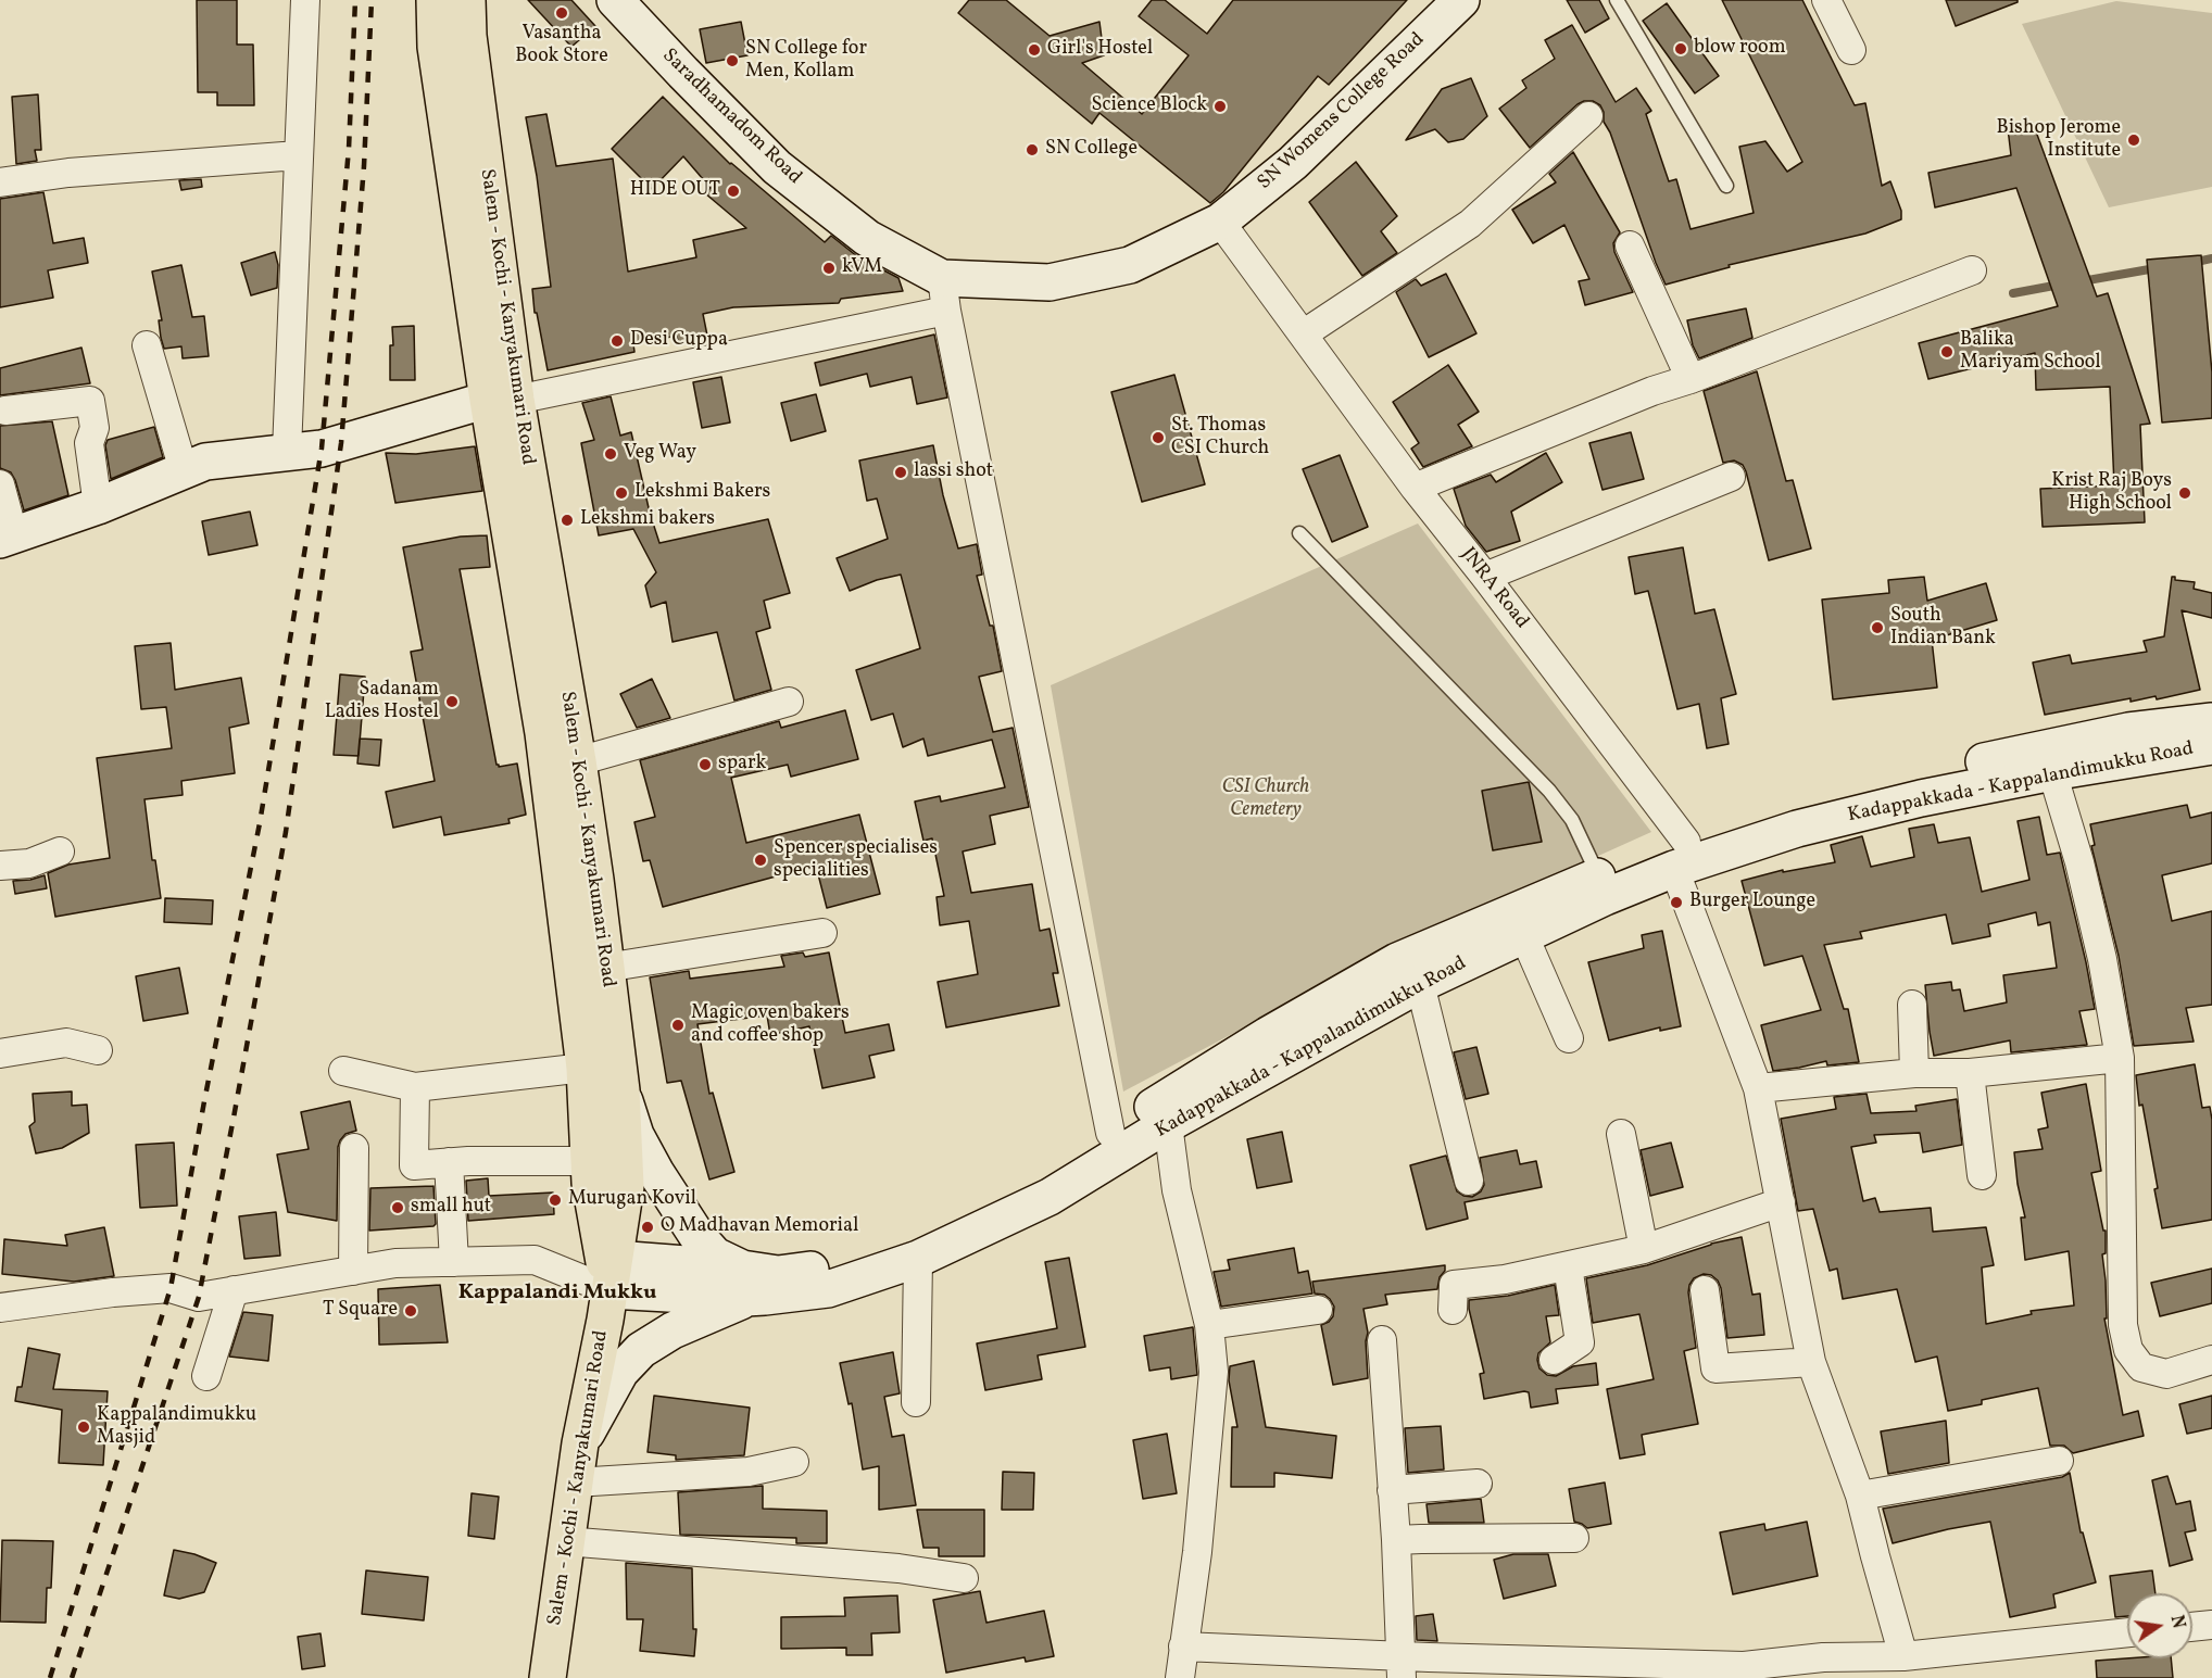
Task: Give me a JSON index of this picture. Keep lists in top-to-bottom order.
{
  "streets": {
    "main road": [
      "SN Womens College Road",
      "Saradhamadom Road",
      "Salem - Kochi - Kanyakumari Road",
      "Kadappakkada - Kappalandimukku Road"
    ],
    "street": ["JNRA Road"]
  },
  "crossings": [
    ["SN Womens College Road", "Saradhamadom Road"],
    ["SN Womens College Road", "JNRA Road"],
    ["Saradhamadom Road", "JNRA Road"],
    ["JNRA Road", "Kadappakkada - Kappalandimukku Road"]
  ],
  "districts": ["Kappalandi Mukku"],
  "parks": ["CSI Church Cemetery"],
  "places": [
    "Vasantha Book Store",
    "blow room",
    "Girl's Hostel",
    "SN College for Men, Kollam",
    "Science Block",
    "Bishop Jerome Institute",
    "SN College",
    "HIDE OUT",
    "kVM",
    "Desi Cuppa",
    "Balika Mariyam School",
    "St. Thomas CSI Church",
    "Veg Way",
    "lassi shot",
    "Lekshmi Bakers",
    "Krist Raj Boys High School",
    "Lekshmi bakers",
    "South Indian Bank",
    "Sadanam Ladies Hostel",
    "spark",
    "Spencer specialises specialities",
    "Burger Lounge",
    "Magic oven bakers and coffee shop",
    "Murugan Kovil",
    "small hut",
    "O Madhavan Memorial",
    "T Square",
    "Kappalandimukku Masjid"
  ],
  "north": "right"
}
